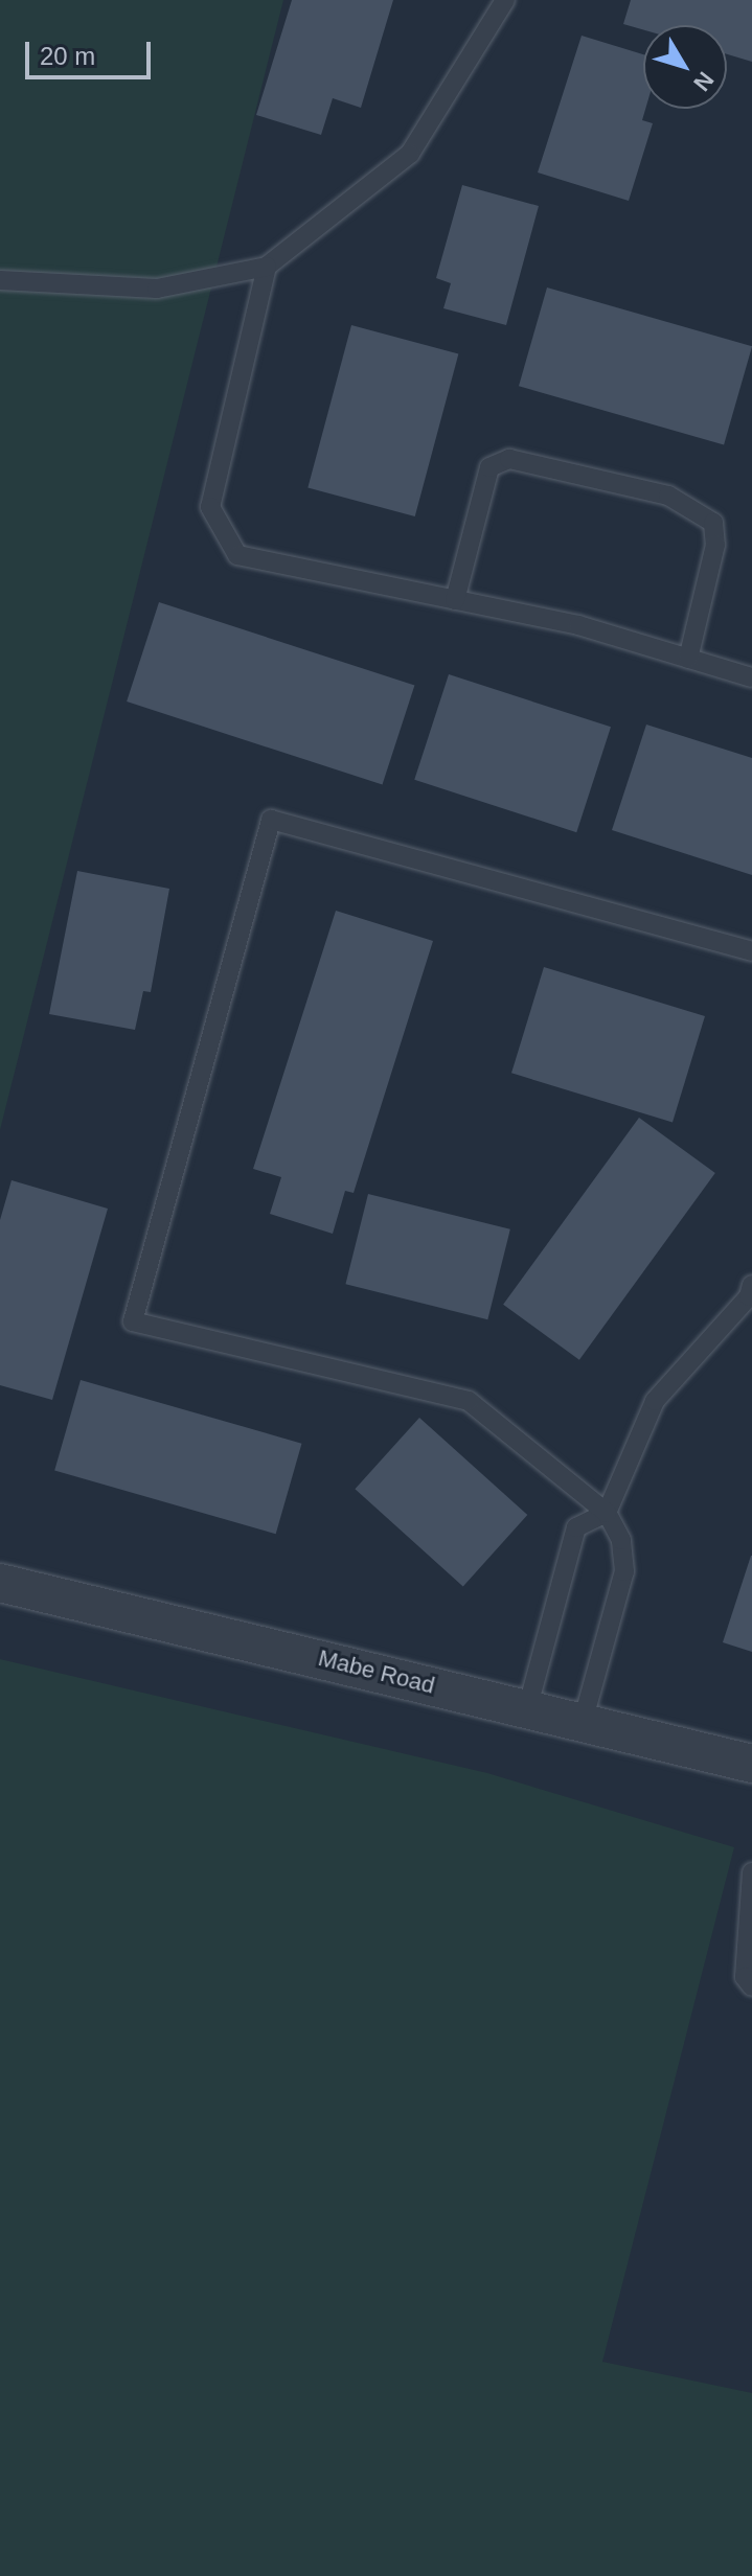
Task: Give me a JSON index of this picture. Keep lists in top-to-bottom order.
{
  "streets": {
    "street": ["Mabe Road"]
  },
  "scale_bar": "20 m",
  "north": "bottom right"
}
